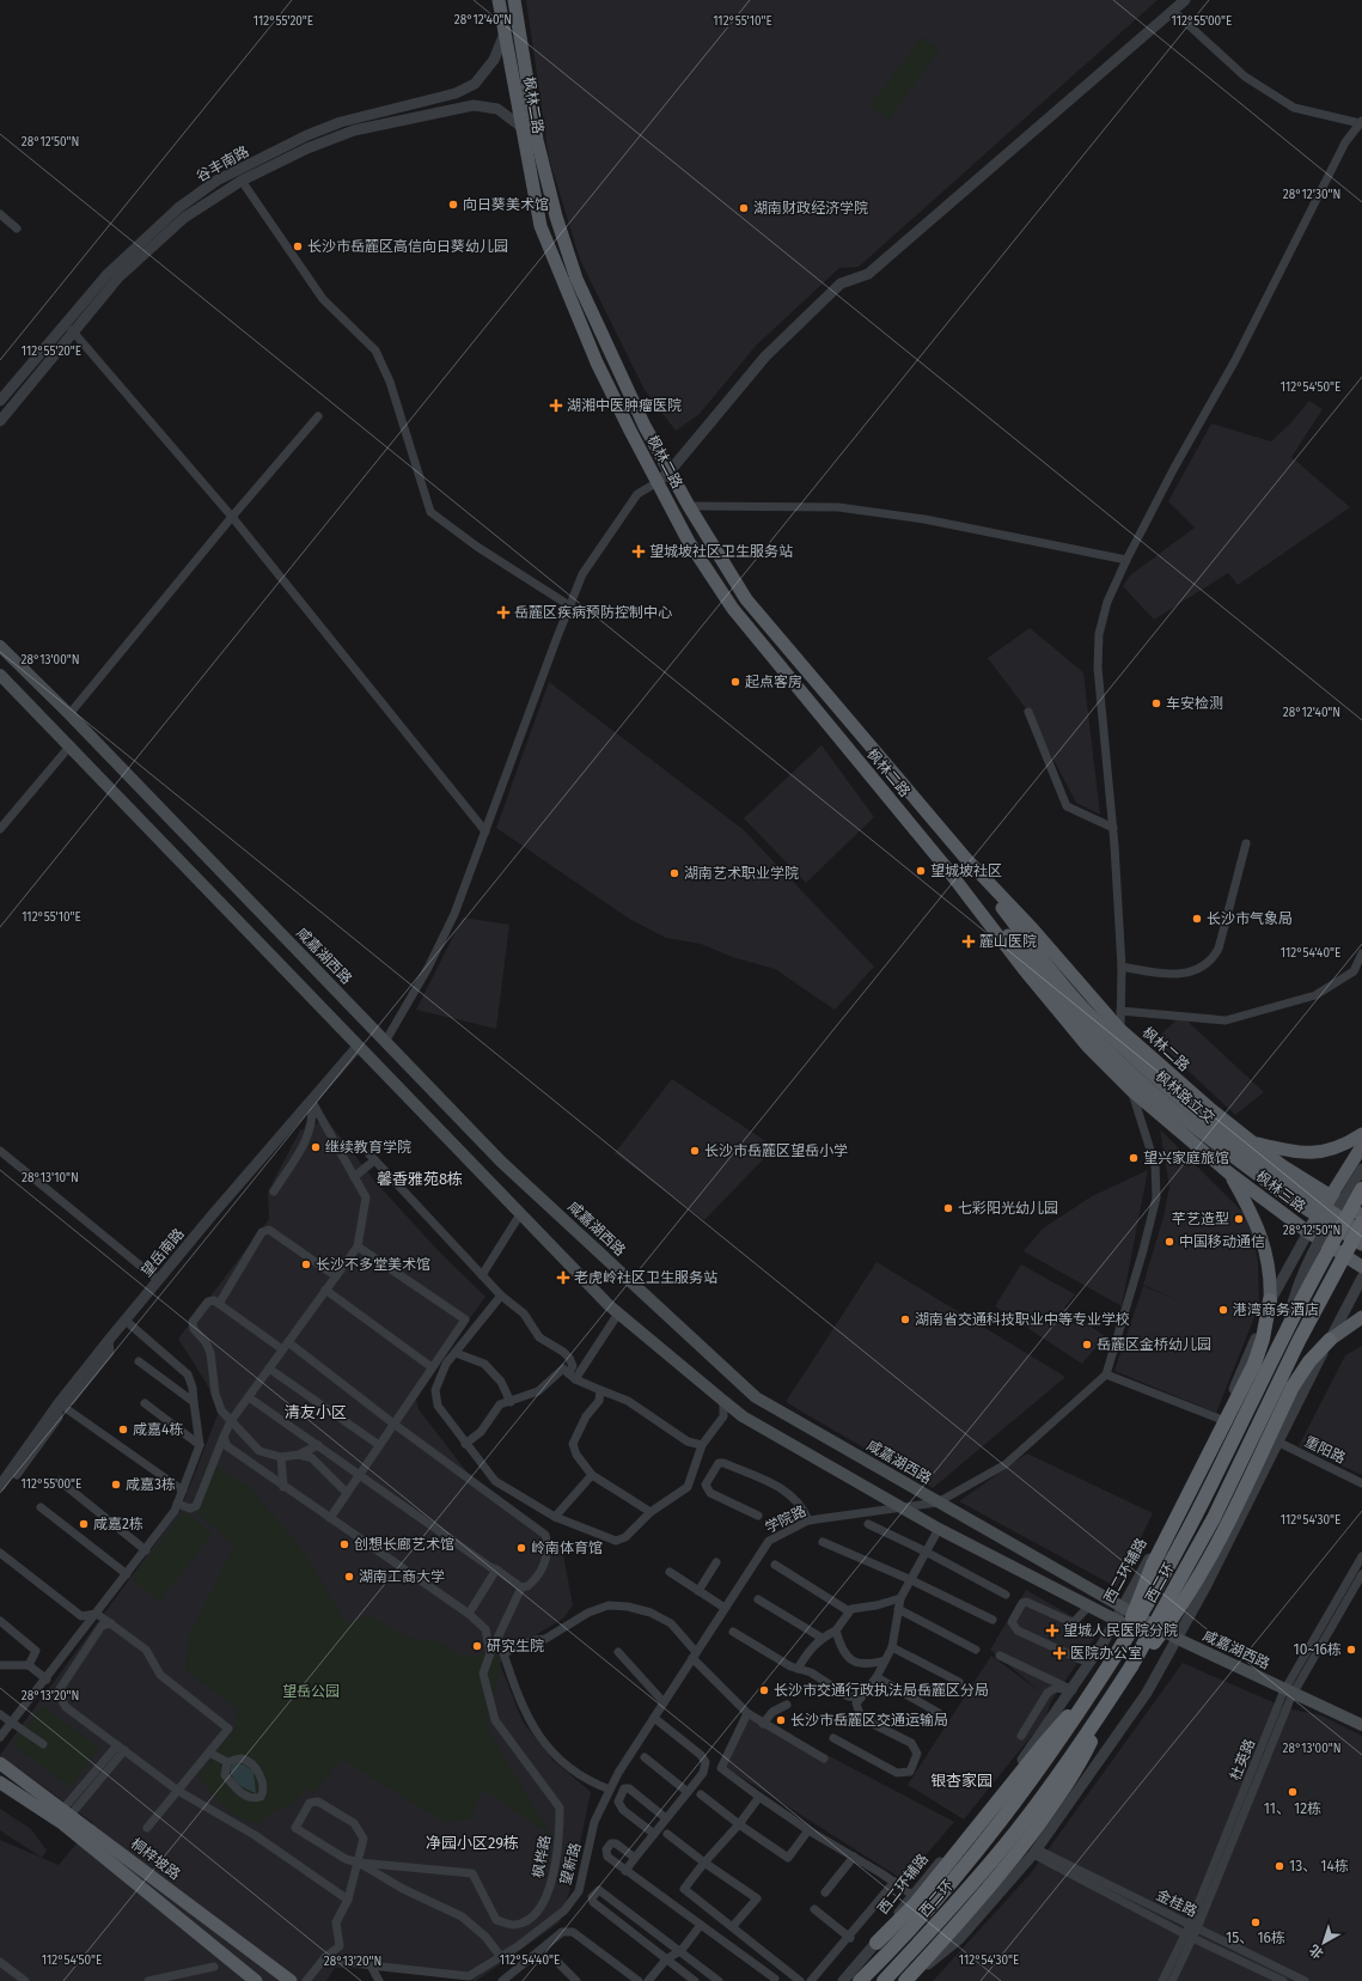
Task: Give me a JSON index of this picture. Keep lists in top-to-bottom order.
{
  "streets": {
    "highway": ["西二环"],
    "main road": [
      "枫林二路",
      "咸嘉湖西路",
      "枫林路立交",
      "枫林三路",
      "桐梓坡路"
    ],
    "street": [
      "谷丰南路",
      "望岳南路",
      "重阳路",
      "学院路",
      "西二环辅路",
      "杜英路",
      "枫桦路",
      "望新路",
      "金桂路"
    ]
  },
  "crossings": [
    ["枫林二路", "谷丰南路"],
    ["枫林二路", "枫林路立交"],
    ["枫林二路", "枫林三路"],
    ["咸嘉湖西路", "望岳南路"],
    ["咸嘉湖西路", "学院路"],
    ["咸嘉湖西路", "西二环辅路"],
    ["咸嘉湖西路", "杜英路"],
    ["枫林路立交", "西二环"],
    ["枫林三路", "西二环辅路"],
    ["学院路", "望新路"],
    ["杜英路", "金桂路"]
  ],
  "districts": [
    "馨香雅苑8栋",
    "清友小区",
    "银杏家园",
    "净园小区29栋"
  ],
  "parks": ["望岳公园"],
  "places": {
    "other": [
      "向日葵美术馆",
      "湖南财政经济学院",
      "长沙市岳麓区高信向日葵幼儿园",
      "起点客房",
      "车安检测",
      "望城坡社区",
      "湖南艺术职业学院",
      "长沙市气象局",
      "继续教育学院",
      "长沙市岳麓区望岳小学",
      "望兴家庭旅馆",
      "七彩阳光幼儿园",
      "芊艺造型",
      "中国移动通信",
      "长沙不多堂美术馆",
      "港湾商务酒店",
      "湖南省交通科技职业中等专业学校",
      "岳麓区金桥幼儿园",
      "咸嘉4栋",
      "咸嘉3栋",
      "咸嘉2栋",
      "创想长廊艺术馆",
      "岭南体育馆",
      "湖南工商大学",
      "研究生院",
      "10~16栋",
      "长沙市交通行政执法局岳麓区分局",
      "长沙市岳麓区交通运输局",
      "11、 12栋",
      "13、 14栋",
      "15、 16栋"
    ],
    "health": [
      "湖湘中医肿瘤医院",
      "望城坡社区卫生服务站",
      "岳麓区疾病预防控制中心",
      "麓山医院",
      "老虎岭社区卫生服务站",
      "望城人民医院分院",
      "医院办公室"
    ]
  },
  "north": "bottom left",
  "coordinates": [
    "28°12'40\"N",
    "112°55'20\"E",
    "112°55'10\"E",
    "112°55'00\"E",
    "28°12'50\"N",
    "28°12'30\"N",
    "112°54'50\"E",
    "28°13'00\"N",
    "112°54'40\"E",
    "28°13'10\"N",
    "112°54'30\"E",
    "28°13'20\"N"
  ]
}
